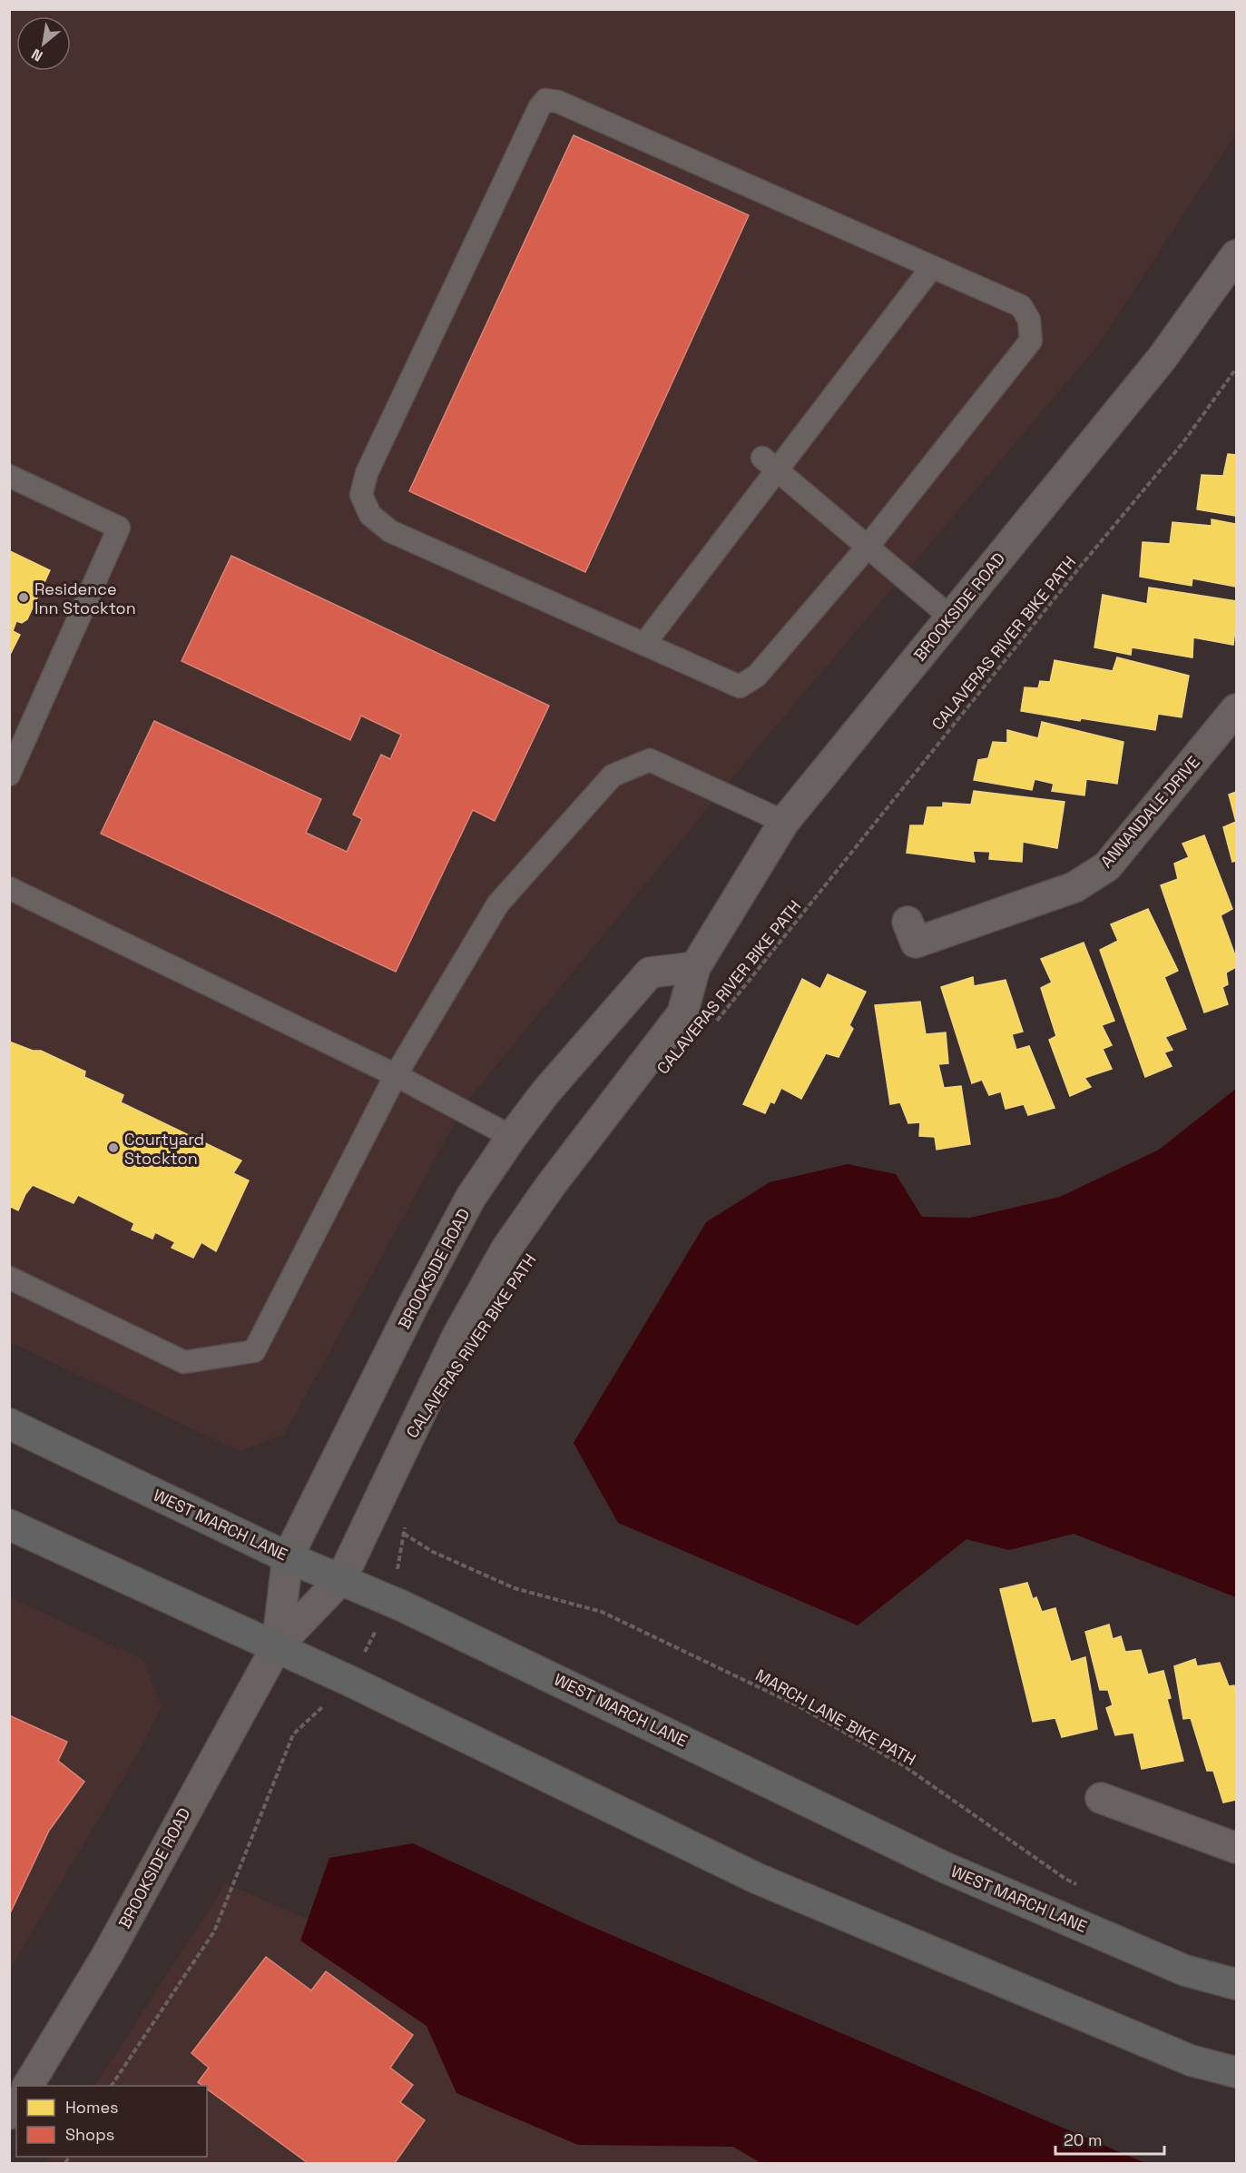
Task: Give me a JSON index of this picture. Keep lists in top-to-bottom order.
{
  "streets": {
    "main road": ["WEST MARCH LANE"],
    "street": ["BROOKSIDE ROAD", "ANNANDALE DRIVE"],
    "path": ["CALAVERAS RIVER BIKE PATH", "MARCH LANE BIKE PATH"]
  },
  "crossings": [
    ["BROOKSIDE ROAD", "WEST MARCH LANE"]
  ],
  "places": ["Residence Inn Stockton", "Courtyard Stockton"],
  "legend": ["Homes", "Shops"],
  "scale_bar": "20 m",
  "north": "bottom left"
}
